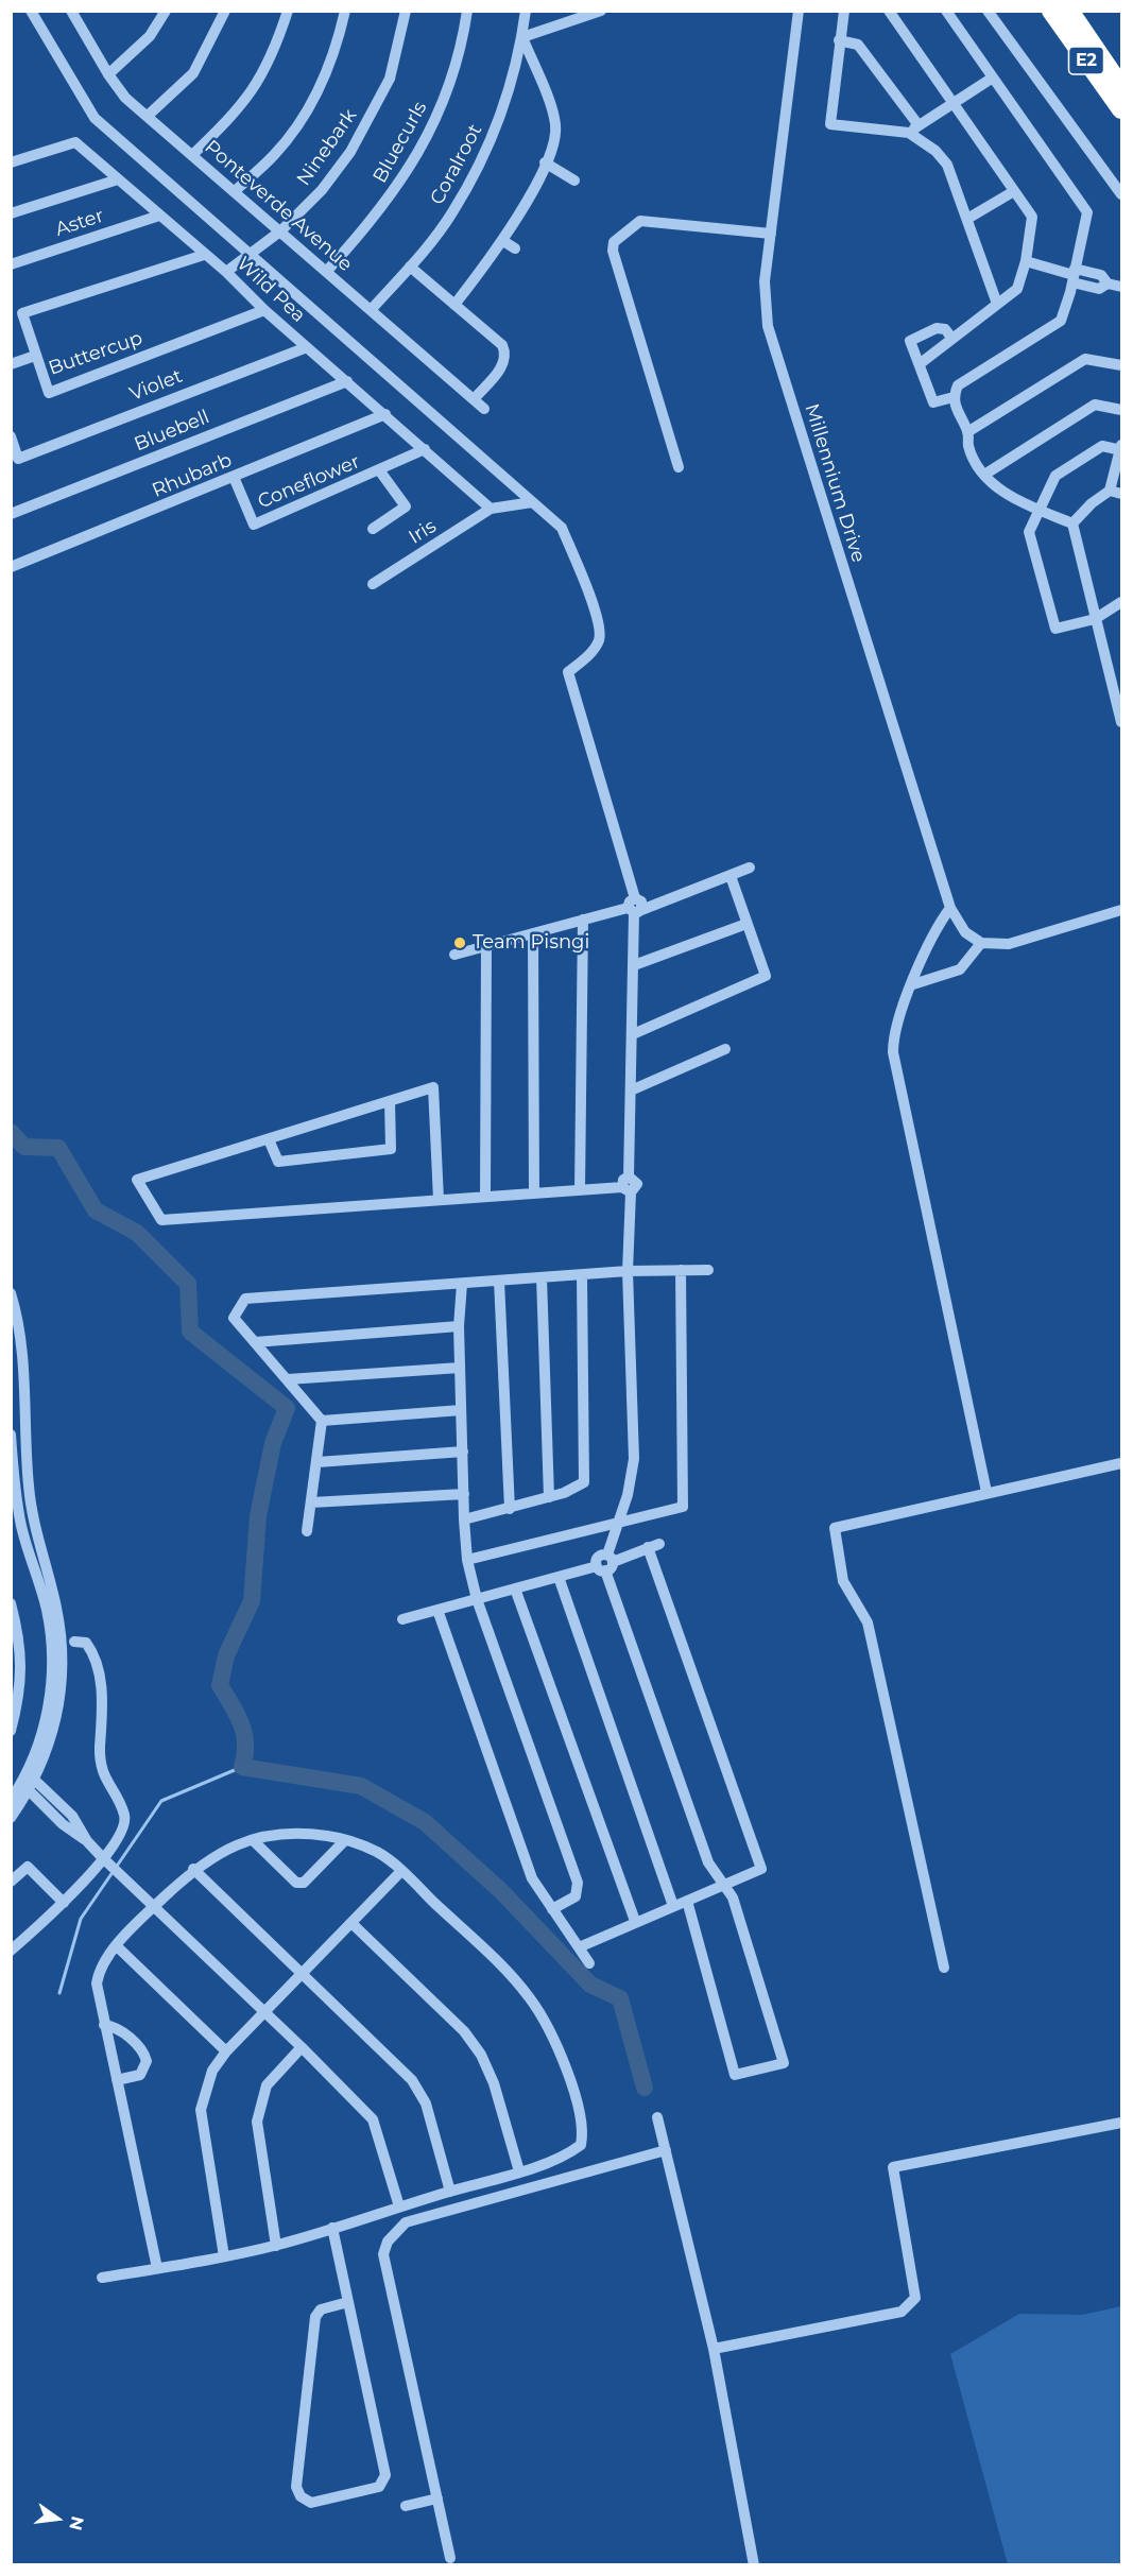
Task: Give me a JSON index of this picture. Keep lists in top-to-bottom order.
{
  "streets": {
    "highway": ["E2"],
    "street": [
      "Bluecurls",
      "Ninebark",
      "Coralroot",
      "Ponteverde Avenue",
      "Aster",
      "Wild Pea",
      "Buttercup",
      "Violet",
      "Bluebell",
      "Rhubarb",
      "Coneflower",
      "Millennium Drive",
      "Iris"
    ]
  },
  "crossings": [
    ["Bluecurls", "Ponteverde Avenue"],
    ["Ninebark", "Ponteverde Avenue"],
    ["Ninebark", "Wild Pea"],
    ["Coralroot", "Ponteverde Avenue"],
    ["Aster", "Wild Pea"],
    ["Wild Pea", "Buttercup"],
    ["Wild Pea", "Violet"],
    ["Wild Pea", "Bluebell"],
    ["Wild Pea", "Rhubarb"],
    ["Wild Pea", "Coneflower"],
    ["Wild Pea", "Iris"],
    ["Rhubarb", "Coneflower"]
  ],
  "places": ["Team Pisngi"],
  "north": "right"
}
